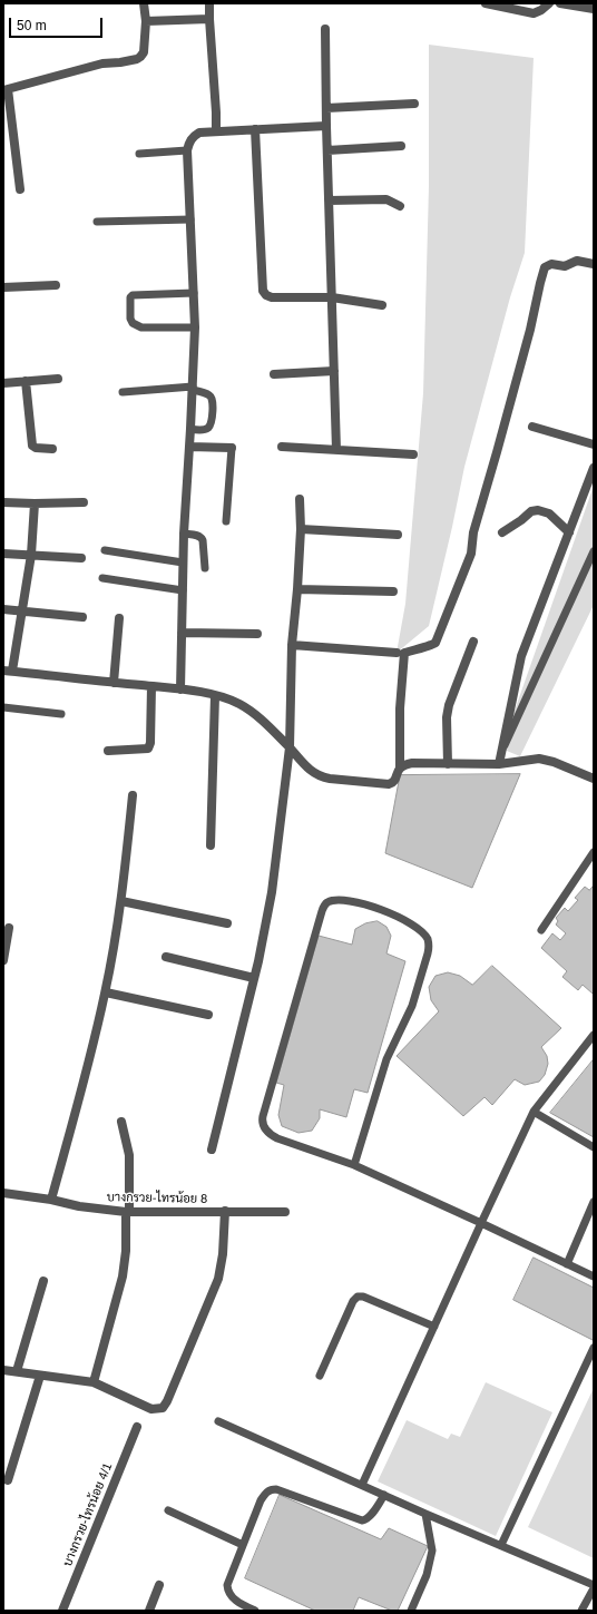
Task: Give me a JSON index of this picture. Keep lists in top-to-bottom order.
{
  "streets": {
    "street": ["บางกรวย-ไทรน้อย 8", "บางกรวย-ไทรน้อย 4/1"]
  },
  "scale_bar": "50 m"
}
